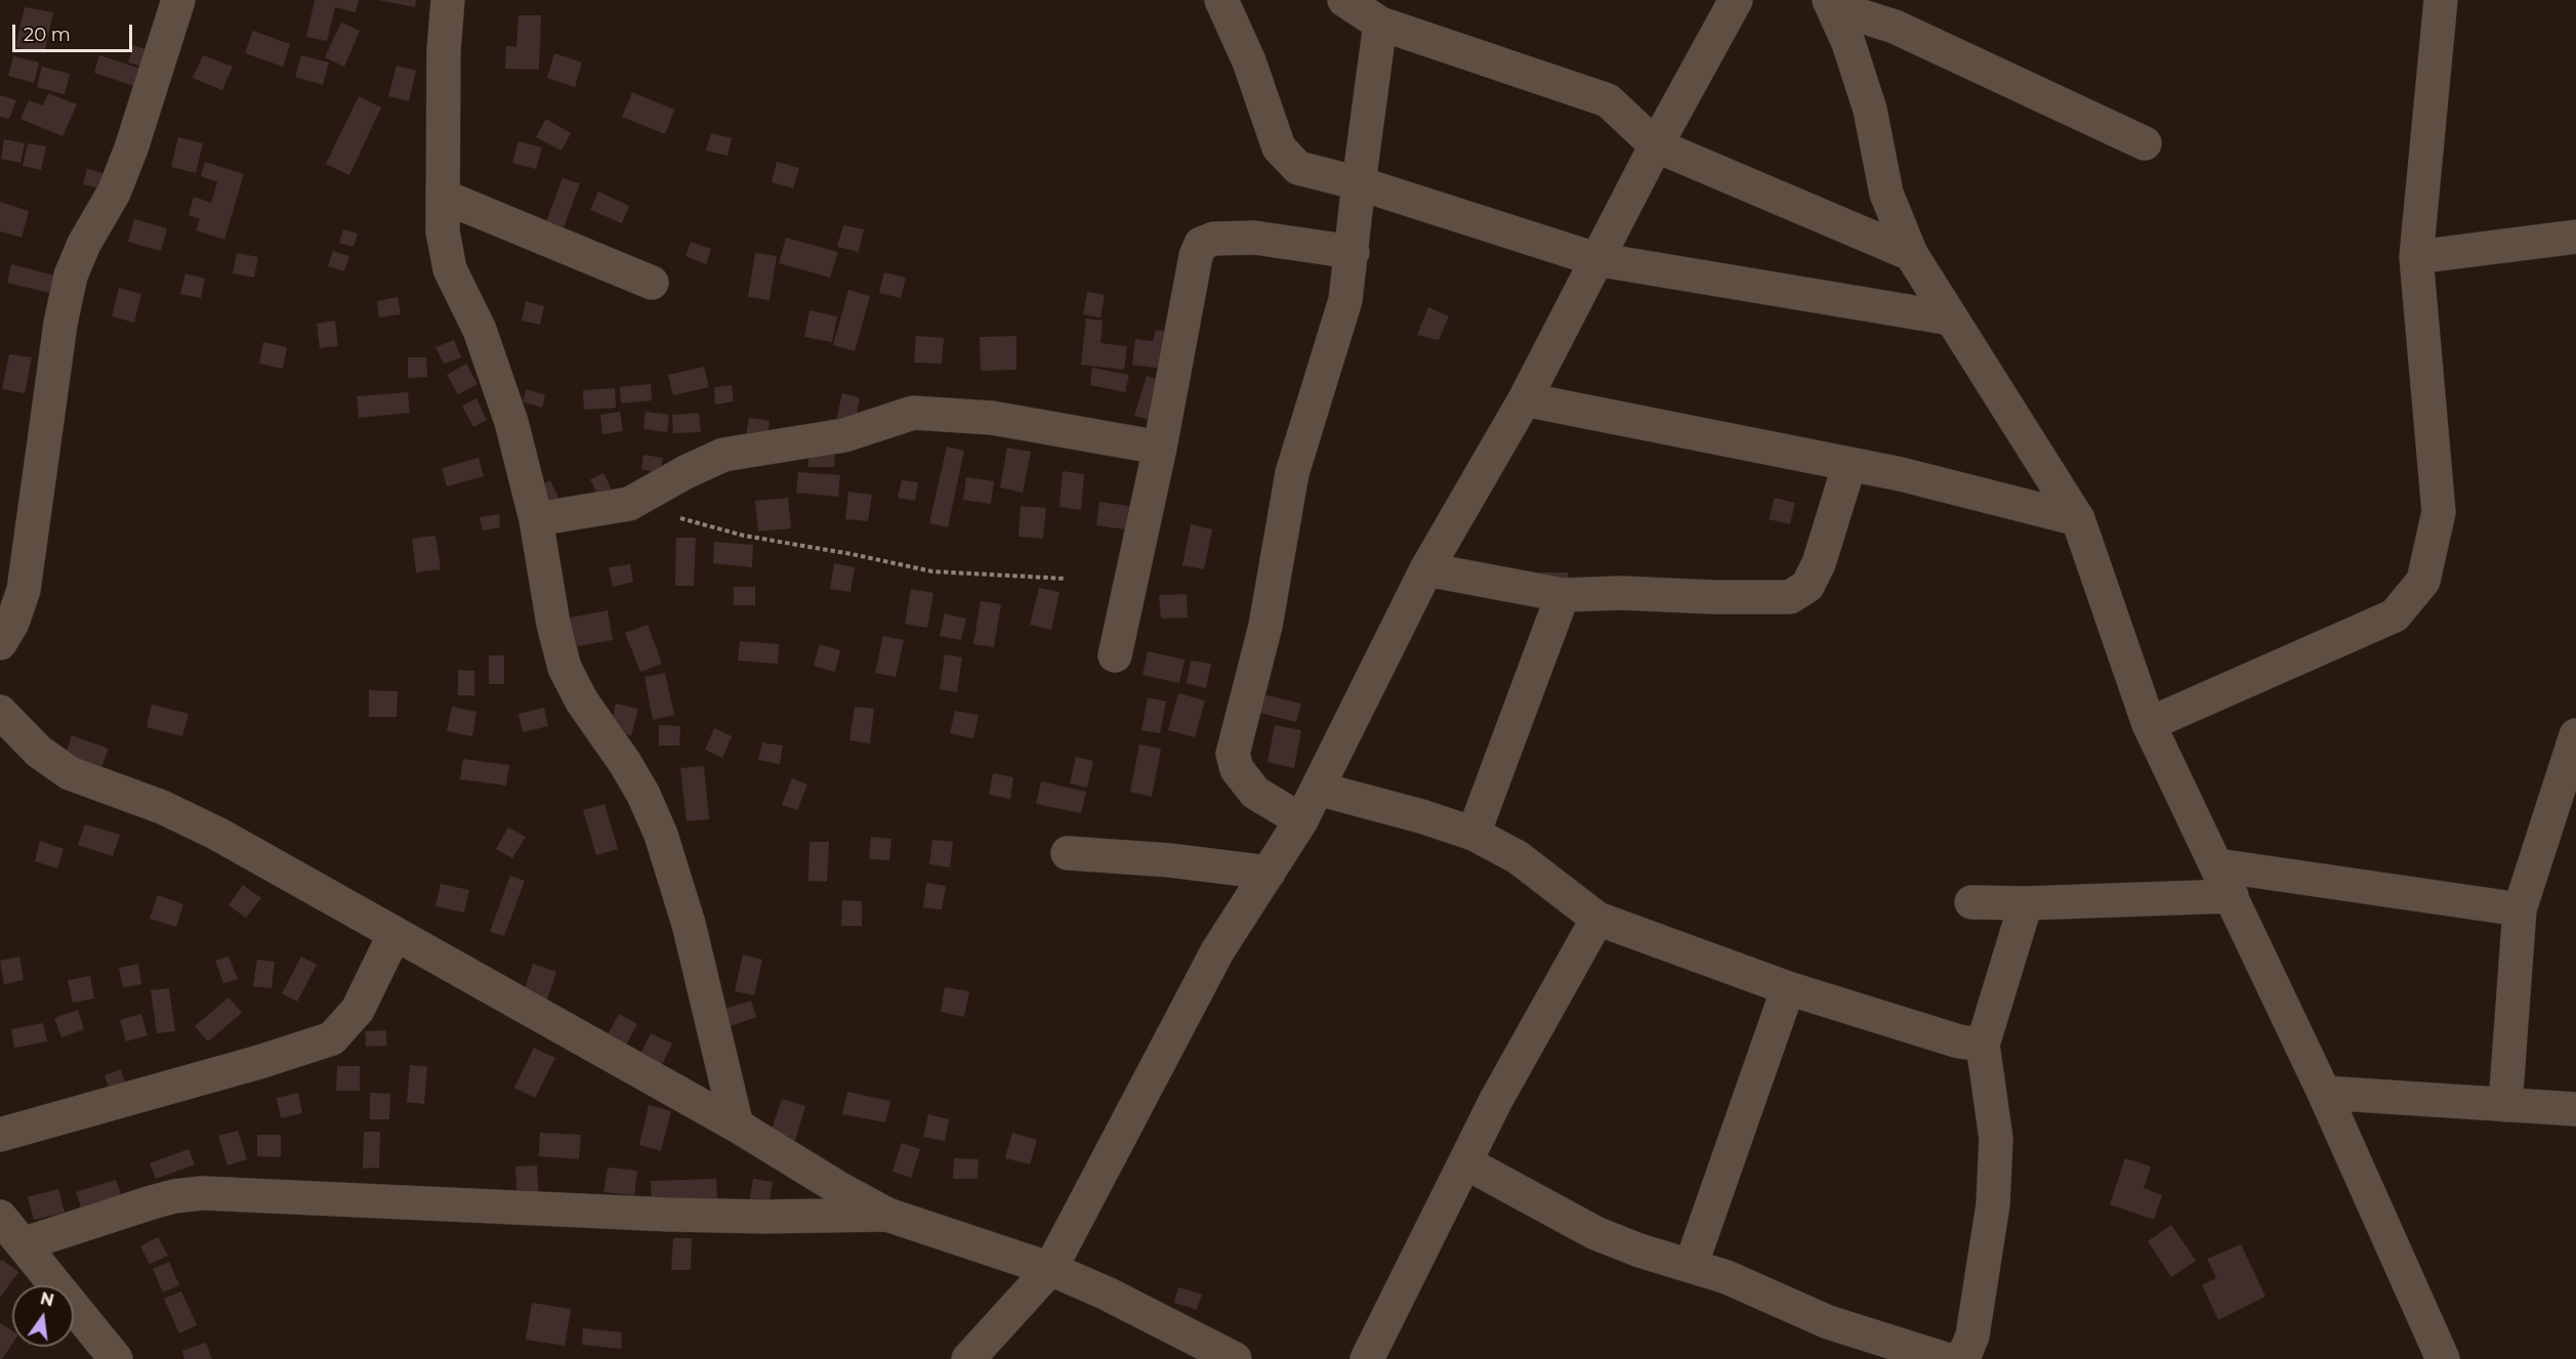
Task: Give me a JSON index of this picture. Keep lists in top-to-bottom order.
{
  "scale_bar": "20 m",
  "north": "top"
}
